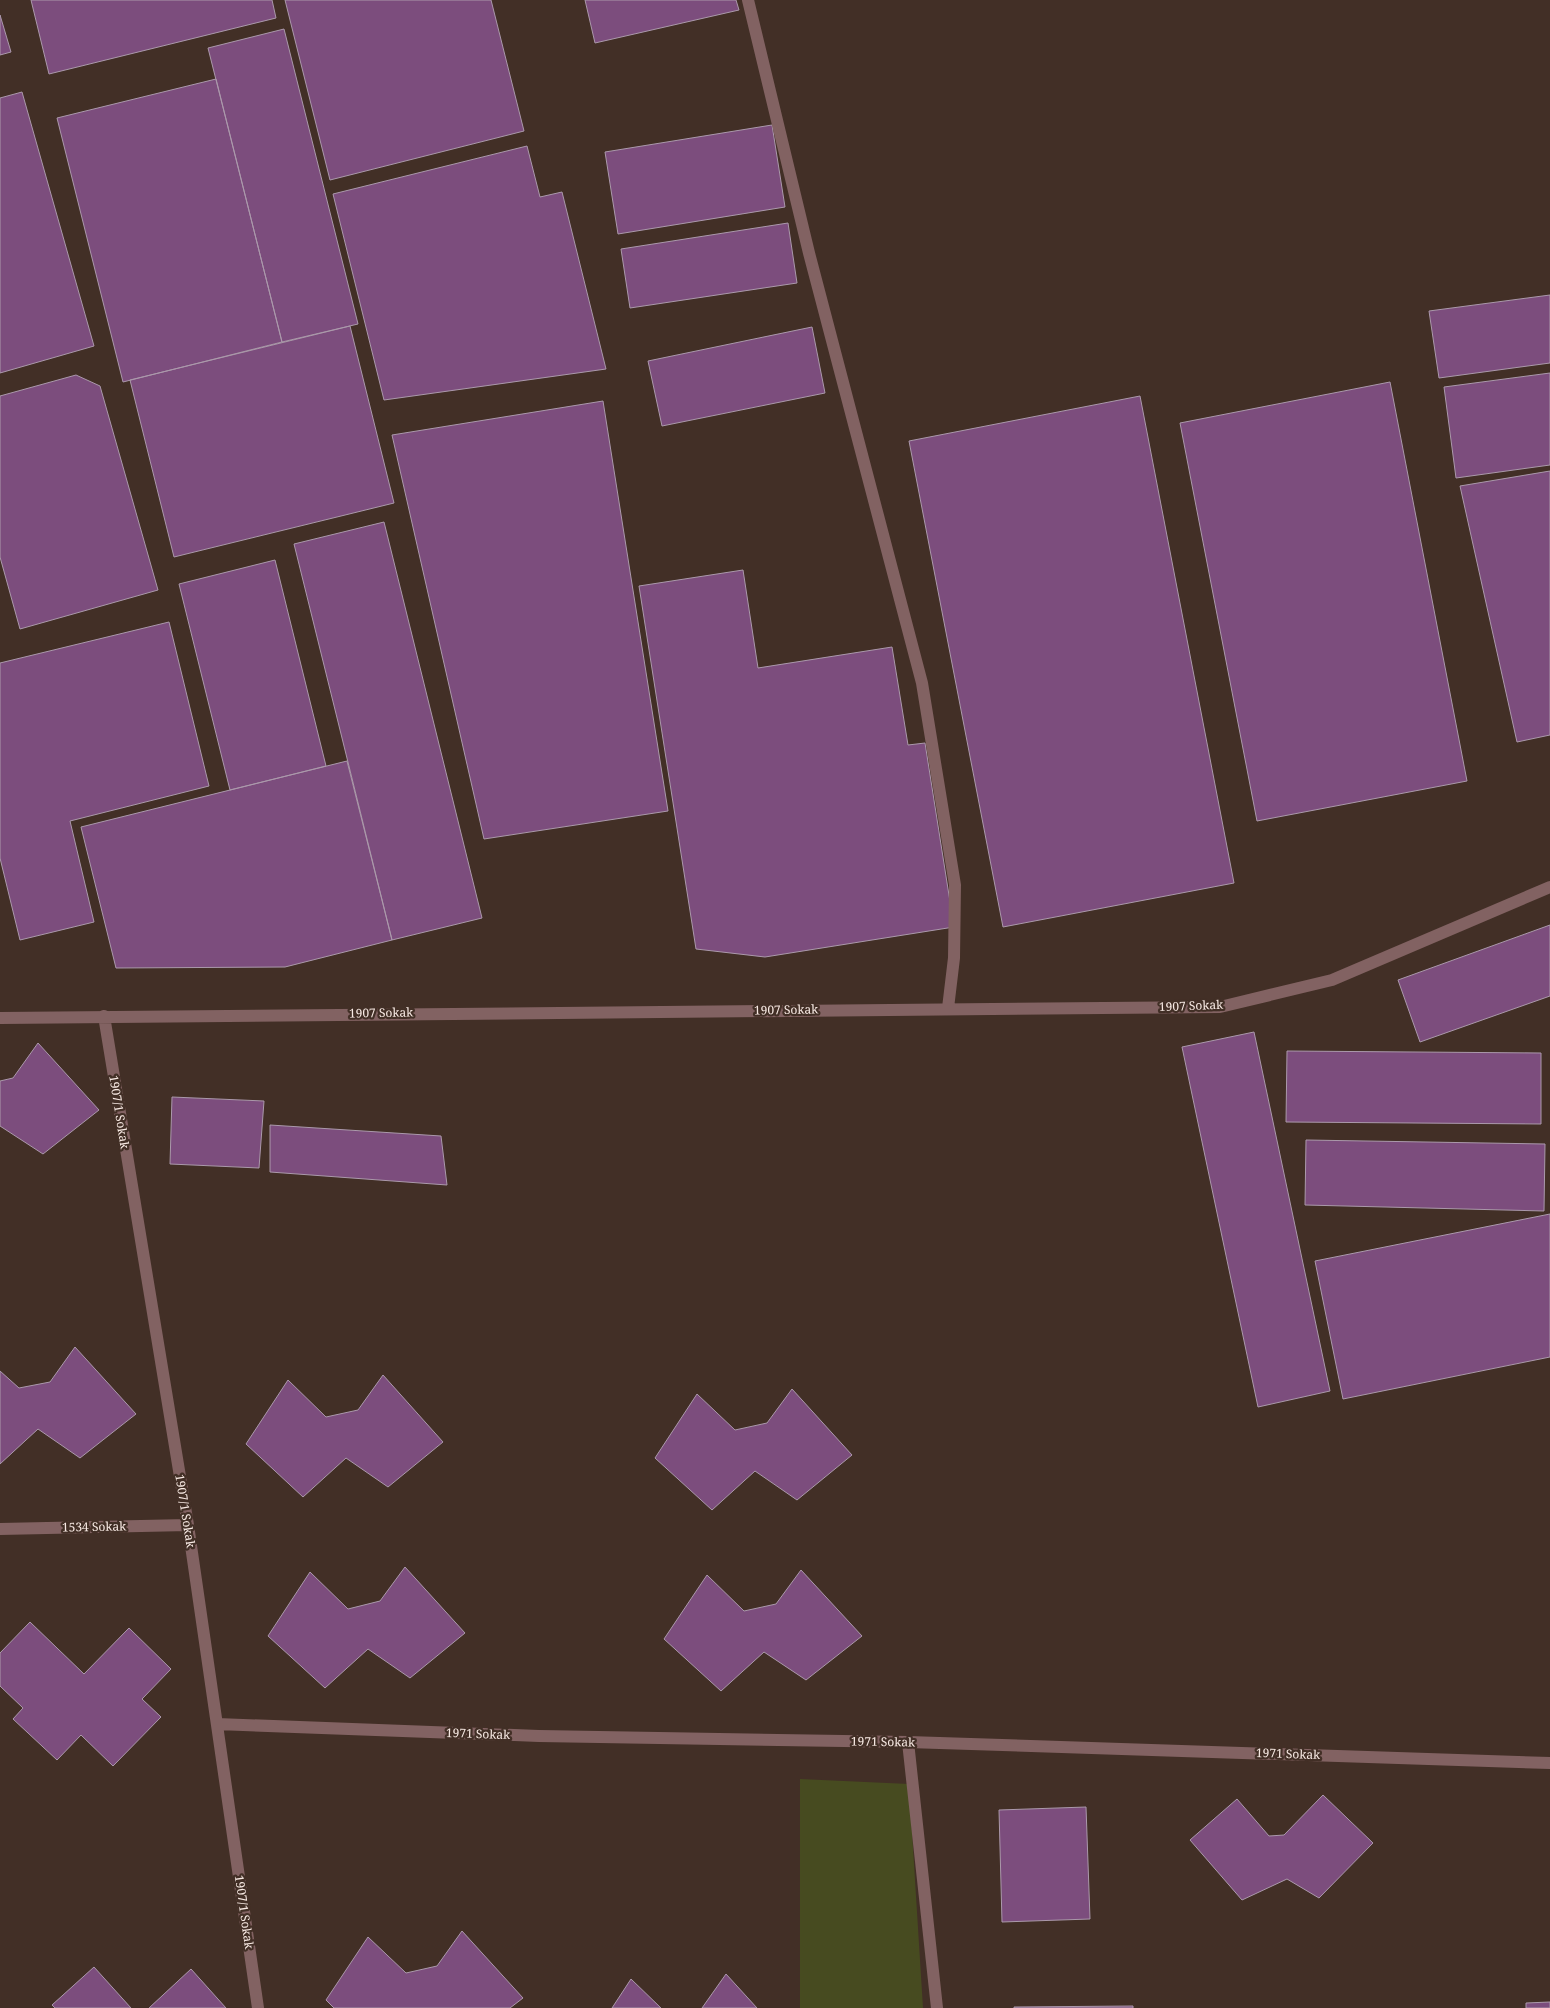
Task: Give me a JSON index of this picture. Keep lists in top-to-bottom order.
{
  "streets": {
    "street": [
      "1907 Sokak",
      "1907/1 Sokak",
      "1534 Sokak",
      "1971 Sokak"
    ]
  },
  "crossings": [
    ["1907 Sokak", "1907/1 Sokak"],
    ["1907/1 Sokak", "1534 Sokak"],
    ["1907/1 Sokak", "1971 Sokak"]
  ]
}
